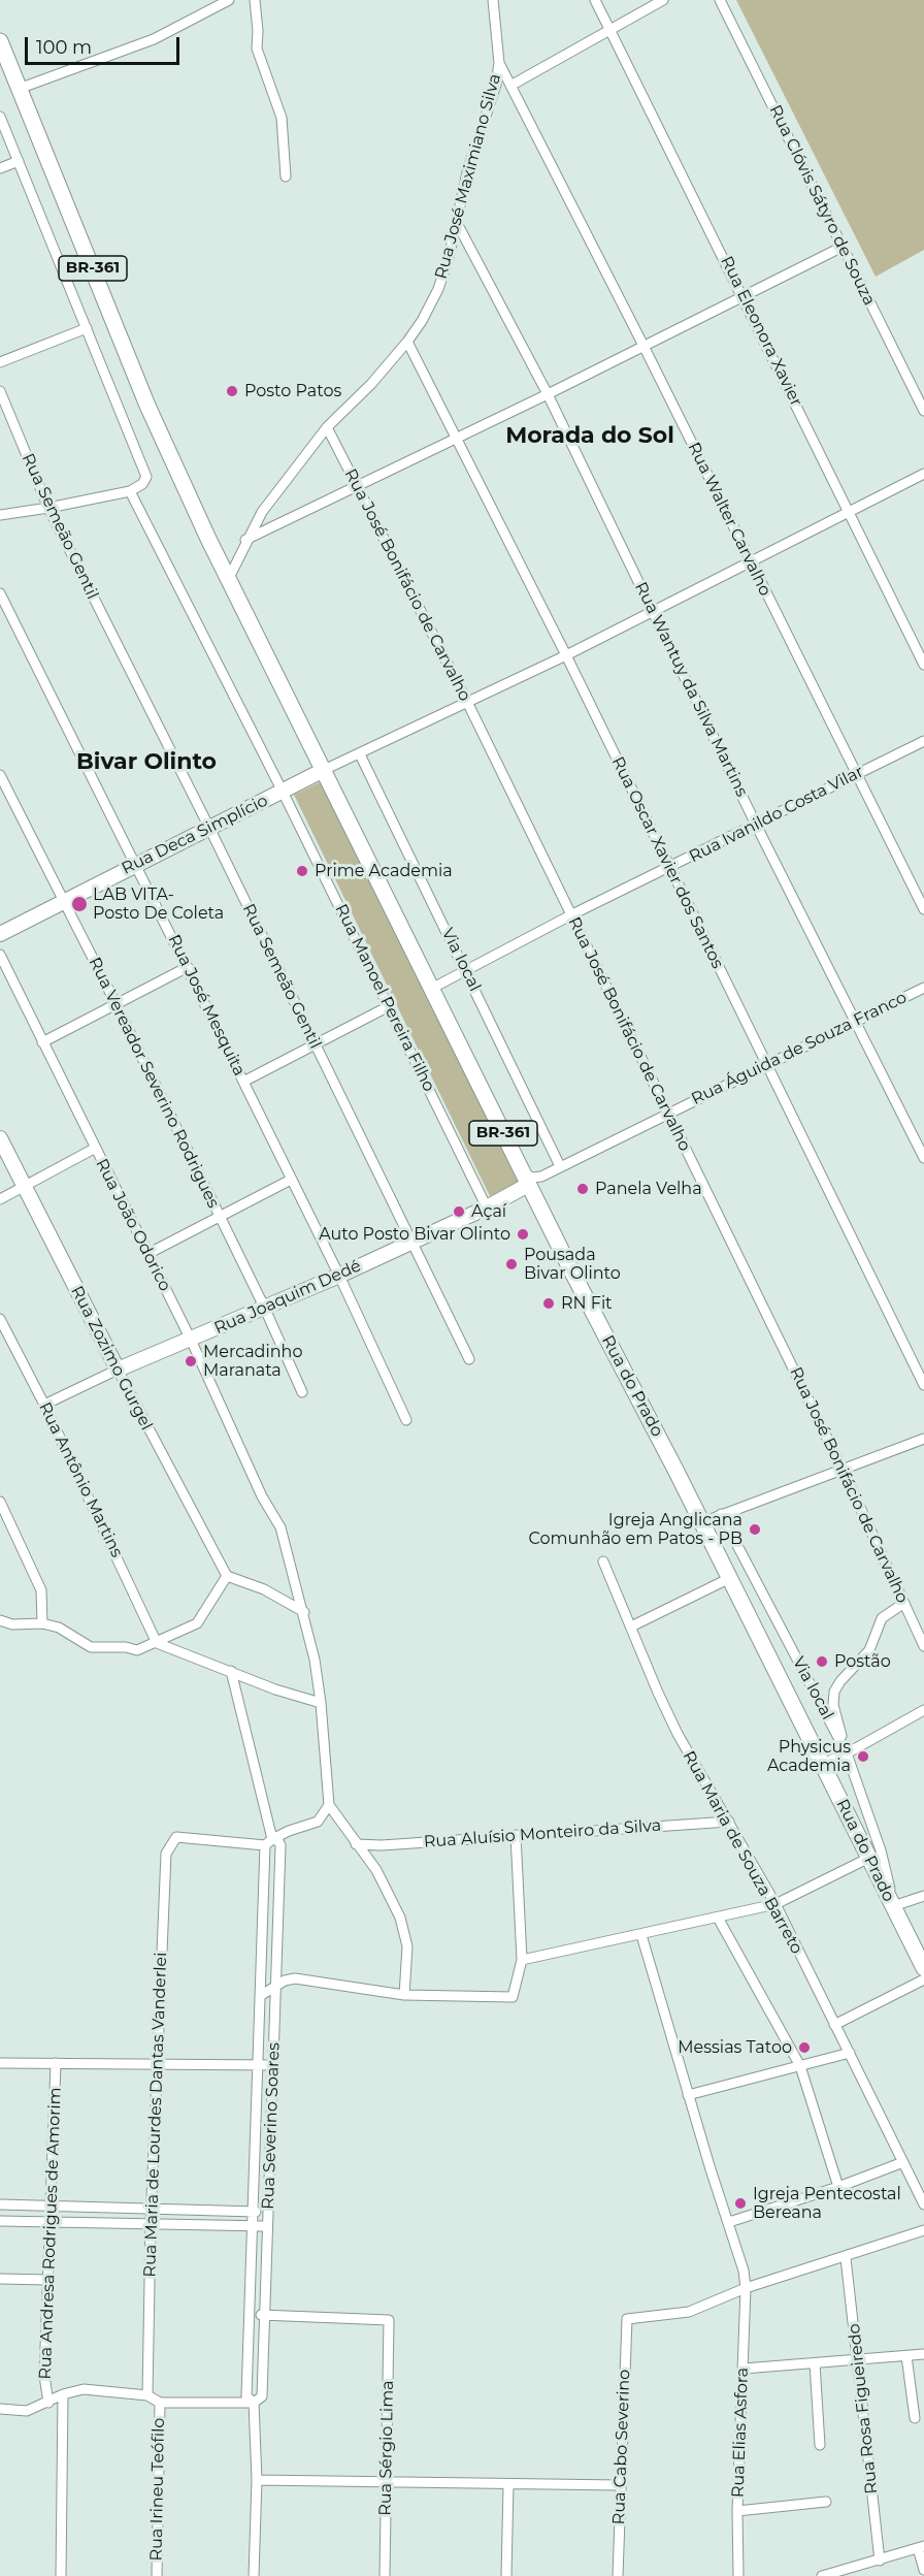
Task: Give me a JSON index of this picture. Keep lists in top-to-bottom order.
{
  "streets": {
    "main road": ["BR-361", "Rua do Prado"],
    "street": [
      "Rua José Maximiano Silva",
      "Rua Clóvis Sátyro de Souza",
      "Rua Eleonora Xavier",
      "Rua Walter Carvalho",
      "Rua Semeão Gentil",
      "Rua José Bonifácio de Carvalho",
      "Rua Wantuy da Silva Martins",
      "Rua Ivanildo Costa Vilar",
      "Rua Deca Simplício",
      "Rua Oscar Xavier dos Santos",
      "Via local",
      "Rua Manoel Pereira Filho",
      "Rua José Mesquita",
      "Rua Águida de Souza Franco",
      "Rua Vereador Severino Rodrigues",
      "Rua João Odorico",
      "Rua Joaquim Dedé",
      "Rua Zozimo Gurgel",
      "Rua Antônio Martins",
      "Rua Aluísio Monteiro da Silva",
      "Rua Maria de Souza Barreto",
      "Rua Maria de Lourdes Dantas Vanderlei",
      "Rua Severino Soares",
      "Rua Andresa Rodrigues de Amorim",
      "Rua Rosa Figueiredo",
      "Rua Elias Asfora",
      "Rua Cabo Severino",
      "Rua Sérgio Lima",
      "Rua Irineu Teófilo"
    ]
  },
  "crossings": [
    ["Rua José Maximiano Silva", "BR-361"],
    ["Rua José Maximiano Silva", "Rua Walter Carvalho"],
    ["Rua José Maximiano Silva", "Rua José Bonifácio de Carvalho"],
    ["Rua José Maximiano Silva", "Rua Wantuy da Silva Martins"],
    ["Rua José Maximiano Silva", "Rua Oscar Xavier dos Santos"],
    ["BR-361", "Rua Deca Simplício"],
    ["BR-361", "Rua do Prado"],
    ["Rua Walter Carvalho", "Rua Ivanildo Costa Vilar"],
    ["Rua Semeão Gentil", "Rua Deca Simplício"],
    ["Rua Semeão Gentil", "Rua Joaquim Dedé"],
    ["Rua José Bonifácio de Carvalho", "Rua Ivanildo Costa Vilar"],
    ["Rua José Bonifácio de Carvalho", "Rua Águida de Souza Franco"],
    ["Rua Wantuy da Silva Martins", "Rua Ivanildo Costa Vilar"],
    ["Rua Wantuy da Silva Martins", "Rua Águida de Souza Franco"],
    ["Rua Ivanildo Costa Vilar", "Rua Oscar Xavier dos Santos"],
    ["Rua Ivanildo Costa Vilar", "Via local"],
    ["Rua Ivanildo Costa Vilar", "Rua do Prado"],
    ["Rua Deca Simplício", "Rua Manoel Pereira Filho"],
    ["Rua Deca Simplício", "Rua José Mesquita"],
    ["Rua Deca Simplício", "Rua Vereador Severino Rodrigues"],
    ["Rua Deca Simplício", "Rua do Prado"],
    ["Rua Oscar Xavier dos Santos", "Rua Águida de Souza Franco"],
    ["Via local", "Rua Águida de Souza Franco"],
    ["Via local", "Rua do Prado"],
    ["Rua Manoel Pereira Filho", "Rua Joaquim Dedé"],
    ["Rua José Mesquita", "Rua Joaquim Dedé"],
    ["Rua Águida de Souza Franco", "Rua Joaquim Dedé"],
    ["Rua Águida de Souza Franco", "Rua do Prado"],
    ["Rua Vereador Severino Rodrigues", "Rua Joaquim Dedé"],
    ["Rua João Odorico", "Rua Joaquim Dedé"],
    ["Rua Joaquim Dedé", "Rua Zozimo Gurgel"],
    ["Rua Joaquim Dedé", "Rua do Prado"],
    ["Rua Joaquim Dedé", "Rua Antônio Martins"],
    ["Rua Aluísio Monteiro da Silva", "Rua Maria de Souza Barreto"],
    ["Rua Maria de Lourdes Dantas Vanderlei", "Rua Severino Soares"],
    ["Rua Severino Soares", "Rua Sérgio Lima"],
    ["Rua Elias Asfora", "Rua Cabo Severino"]
  ],
  "districts": ["Morada do Sol", "Bivar Olinto"],
  "places": [
    "Posto Patos",
    "Prime Academia",
    "LAB VITA- Posto De Coleta",
    "Panela Velha",
    "Açaí",
    "Auto Posto Bivar Olinto",
    "Pousada Bivar Olinto",
    "RN Fit",
    "Mercadinho Maranata",
    "Igreja Anglicana Comunhão em Patos - PB",
    "Postão",
    "Physicus Academia",
    "Messias Tatoo",
    "Igreja Pentecostal Bereana"
  ],
  "scale_bar": "100 m"
}
